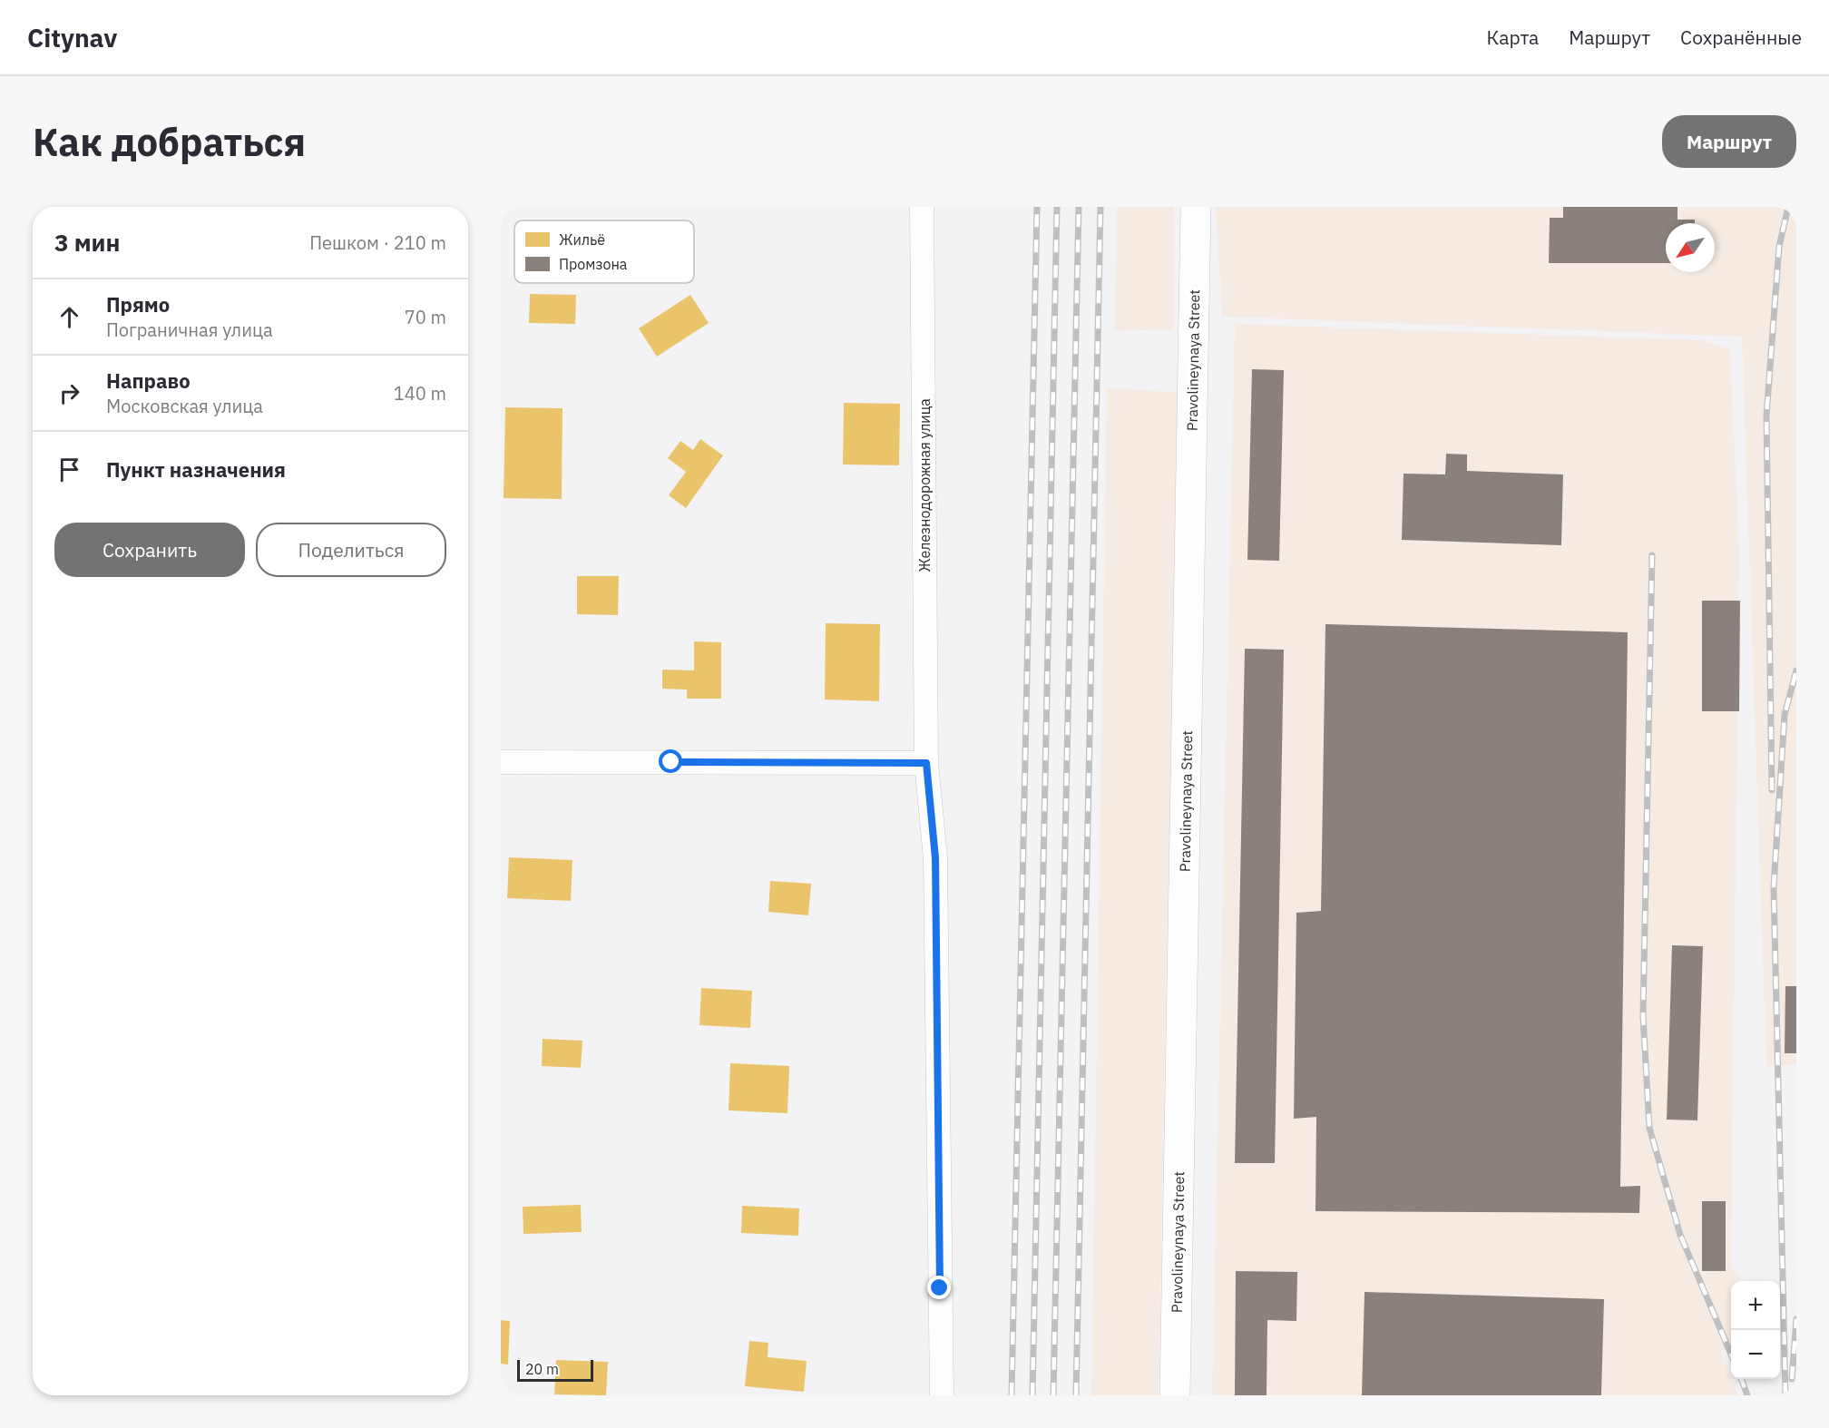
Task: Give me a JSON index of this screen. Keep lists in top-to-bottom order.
{
  "streets": {
    "main road": ["Pravolineynaya Street"],
    "street": ["Железнодорожная улица"]
  },
  "legend": ["Жильё", "Промзона"],
  "scale_bar": "20 m",
  "north": "bottom left",
  "page": {
    "header": "Citynav",
    "nav": ["Карта", "Маршрут", "Сохранённые"],
    "buttons": [
      "Маршрут",
      ["Сохранить", "Поделиться"]
    ],
    "title": "Как добраться",
    "heading": ["3 мин", "Пешком · 210 m"],
    "list": [
      ["Прямо", "Пограничная улица", "70 m"],
      ["Направо", "Московская улица", "140 m"],
      "Пункт назначения"
    ],
    "map_buttons": ["+", "−"],
    "scale": "20 m"
  }
}
